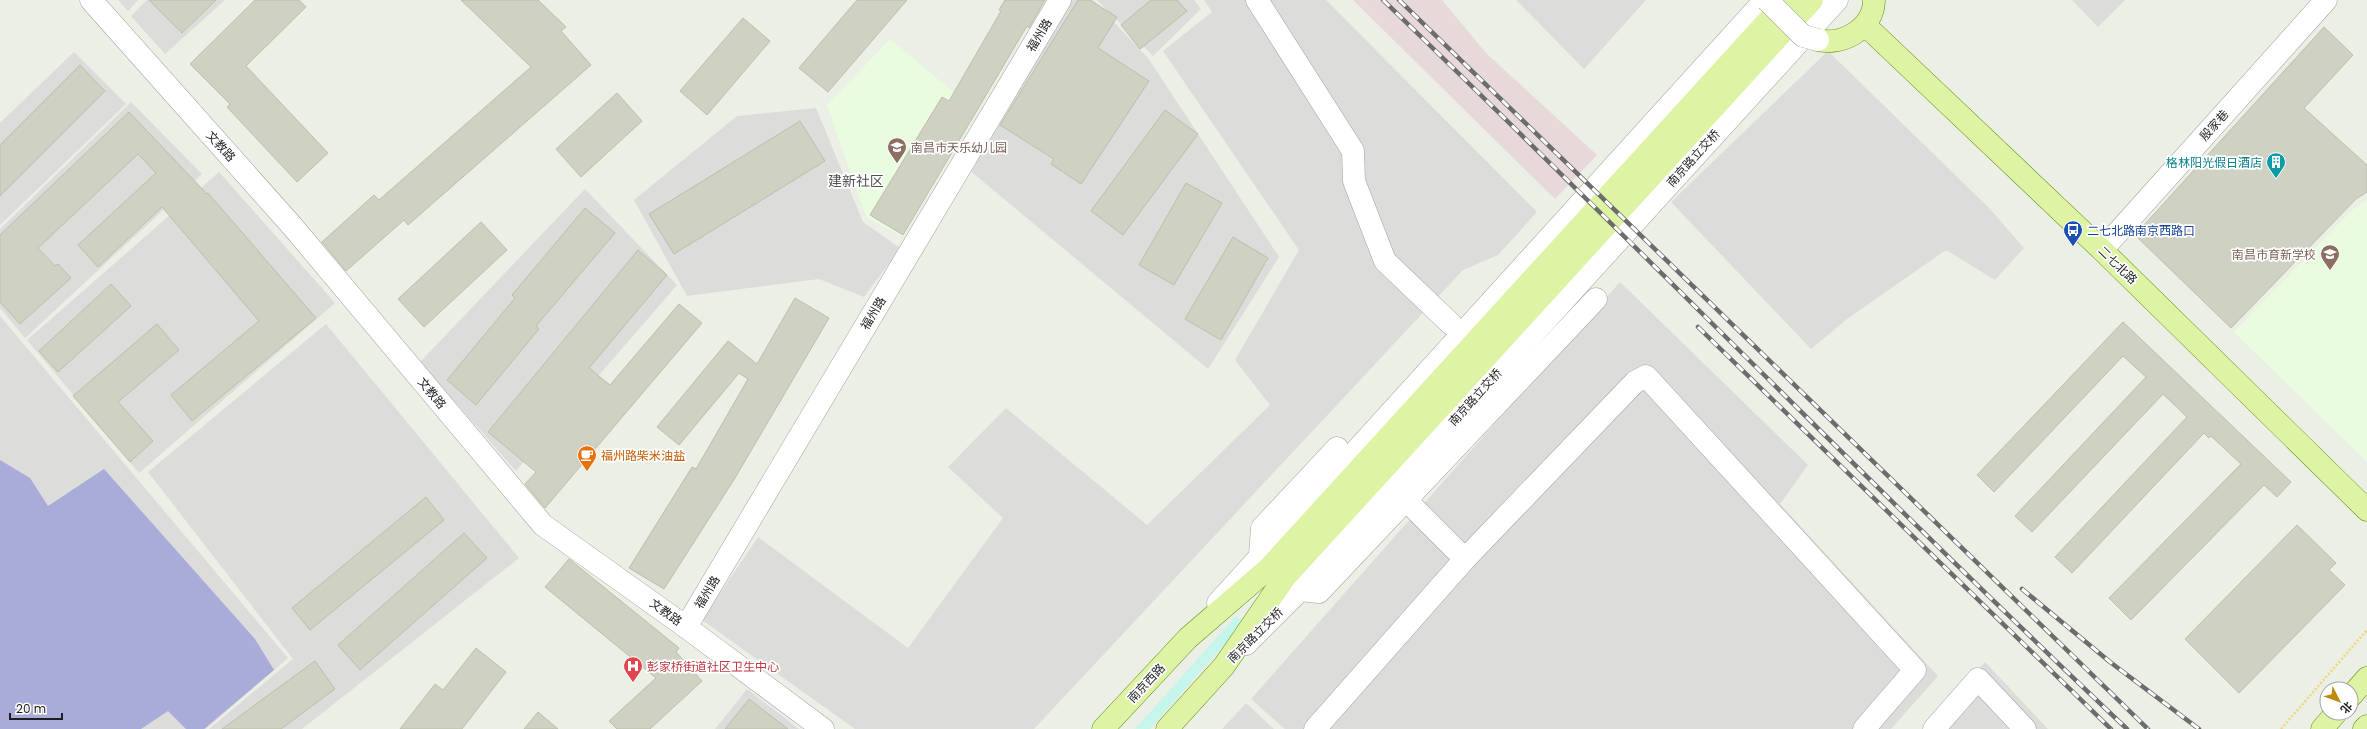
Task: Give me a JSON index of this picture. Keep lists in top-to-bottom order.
{
  "streets": {
    "main road": ["南京路立交桥", "二七北路", "南京西路"],
    "street": ["福州路", "殷家巷", "文教路"]
  },
  "crossings": [
    ["福州路", "文教路"],
    ["殷家巷", "二七北路"]
  ],
  "districts": ["建新社区"],
  "places": {
    "school or university": ["南昌市天乐幼儿园", "南昌市育新学校"],
    "building": ["格林阳光假日酒店"],
    "bus stop": ["二七北路南京西路口"],
    "cafe": ["福州路柴米油盐"],
    "hospital": ["彭家桥街道社区卫生中心"]
  },
  "scale_bar": "20 m",
  "north": "bottom right"
}
